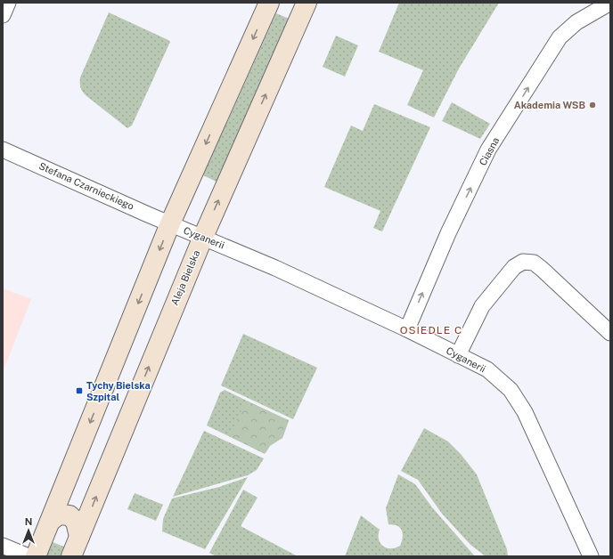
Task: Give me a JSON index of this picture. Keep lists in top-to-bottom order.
{
  "streets": {
    "main road": ["Aleja Bielska"],
    "street": ["Ciasna", "Stefana Czarnieckiego", "Cyganerii"]
  },
  "crossings": [
    ["Ciasna", "Cyganerii"],
    ["Stefana Czarnieckiego", "Cyganerii"],
    ["Cyganerii", "Aleja Bielska"]
  ],
  "one_way": ["Ciasna"],
  "districts": ["OSIEDLE C"],
  "places": {
    "other": ["Akademia WSB"],
    "transit": ["Tychy Bielska Szpital"]
  },
  "north": "top"
}
